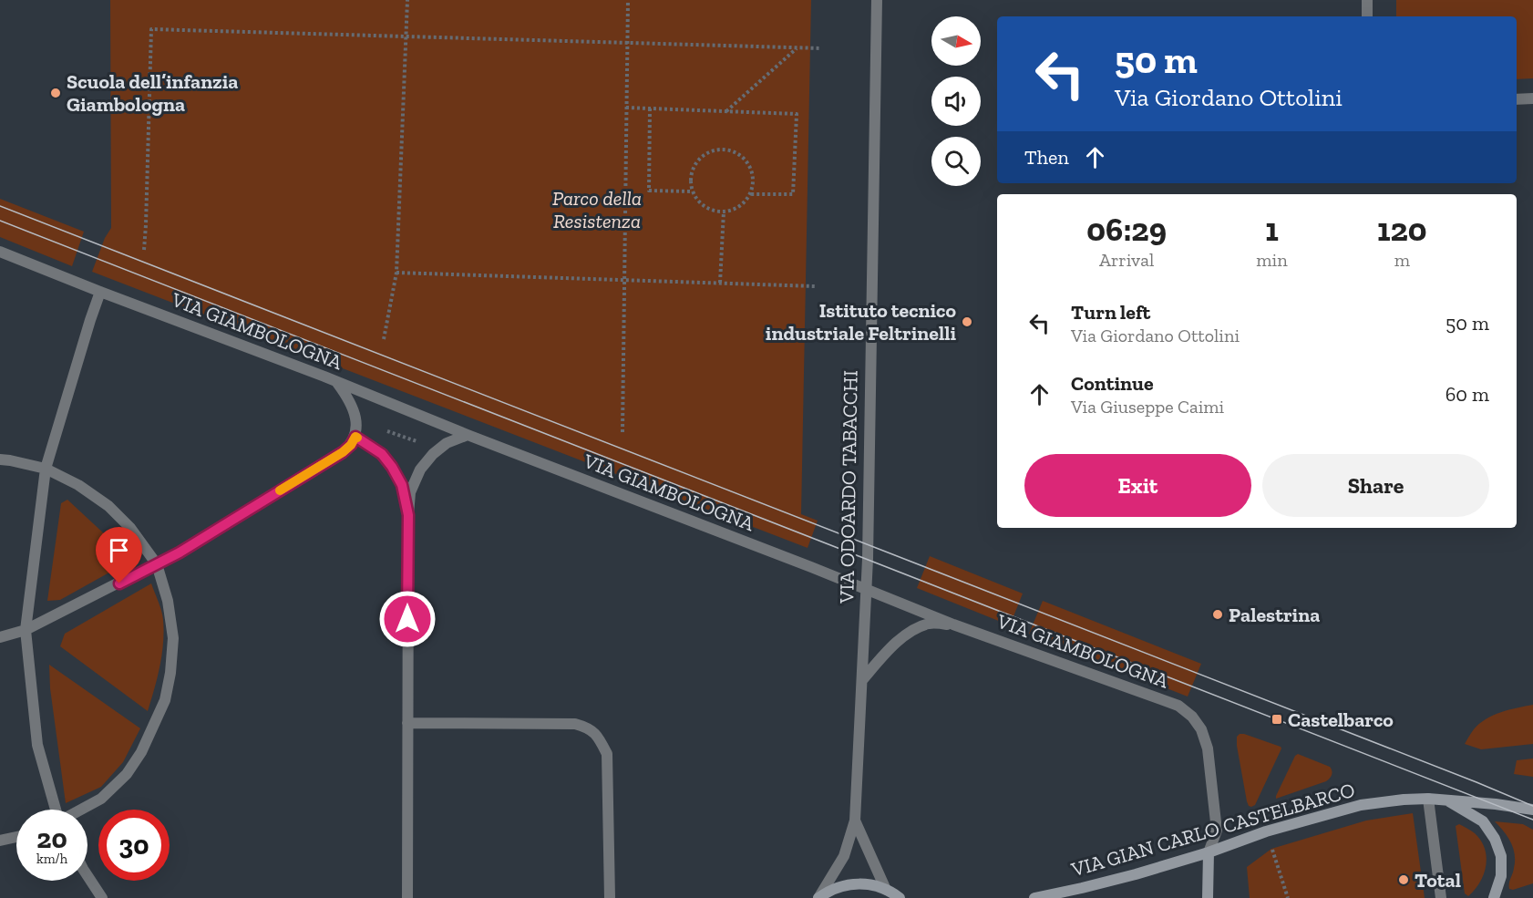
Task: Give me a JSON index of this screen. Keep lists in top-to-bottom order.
{
  "streets": {
    "main road": ["VIA GIAN CARLO CASTELBARCO"],
    "street": ["VIA GIAMBOLOGNA", "VIA ODOARDO TABACCHI"]
  },
  "crossings": [
    ["VIA GIAMBOLOGNA", "VIA ODOARDO TABACCHI"],
    ["VIA GIAMBOLOGNA", "VIA GIAN CARLO CASTELBARCO"]
  ],
  "parks": ["Parco della Resistenza"],
  "places": {
    "other": [
      "Scuola dell’infanzia Giambologna",
      "Istituto tecnico industriale Feltrinelli",
      "Palestrina",
      "Total"
    ],
    "transit": ["Castelbarco"]
  },
  "north": "right",
  "page": {
    "turn": ["50 m", "Via Giordano Ottolini"],
    "then": "Then",
    "eta": [
      "06:29",
      "Arrival",
      "1",
      "min",
      "120",
      "m"
    ],
    "list": [
      {
        "name": "Turn left",
        "note": "Via Giordano Ottolini",
        "value": "50 m"
      },
      {
        "name": "Continue",
        "note": "Via Giuseppe Caimi",
        "value": "60 m"
      }
    ],
    "buttons": ["Exit", "Share"],
    "speed": "20 km/h",
    "limit": "30"
  }
}
